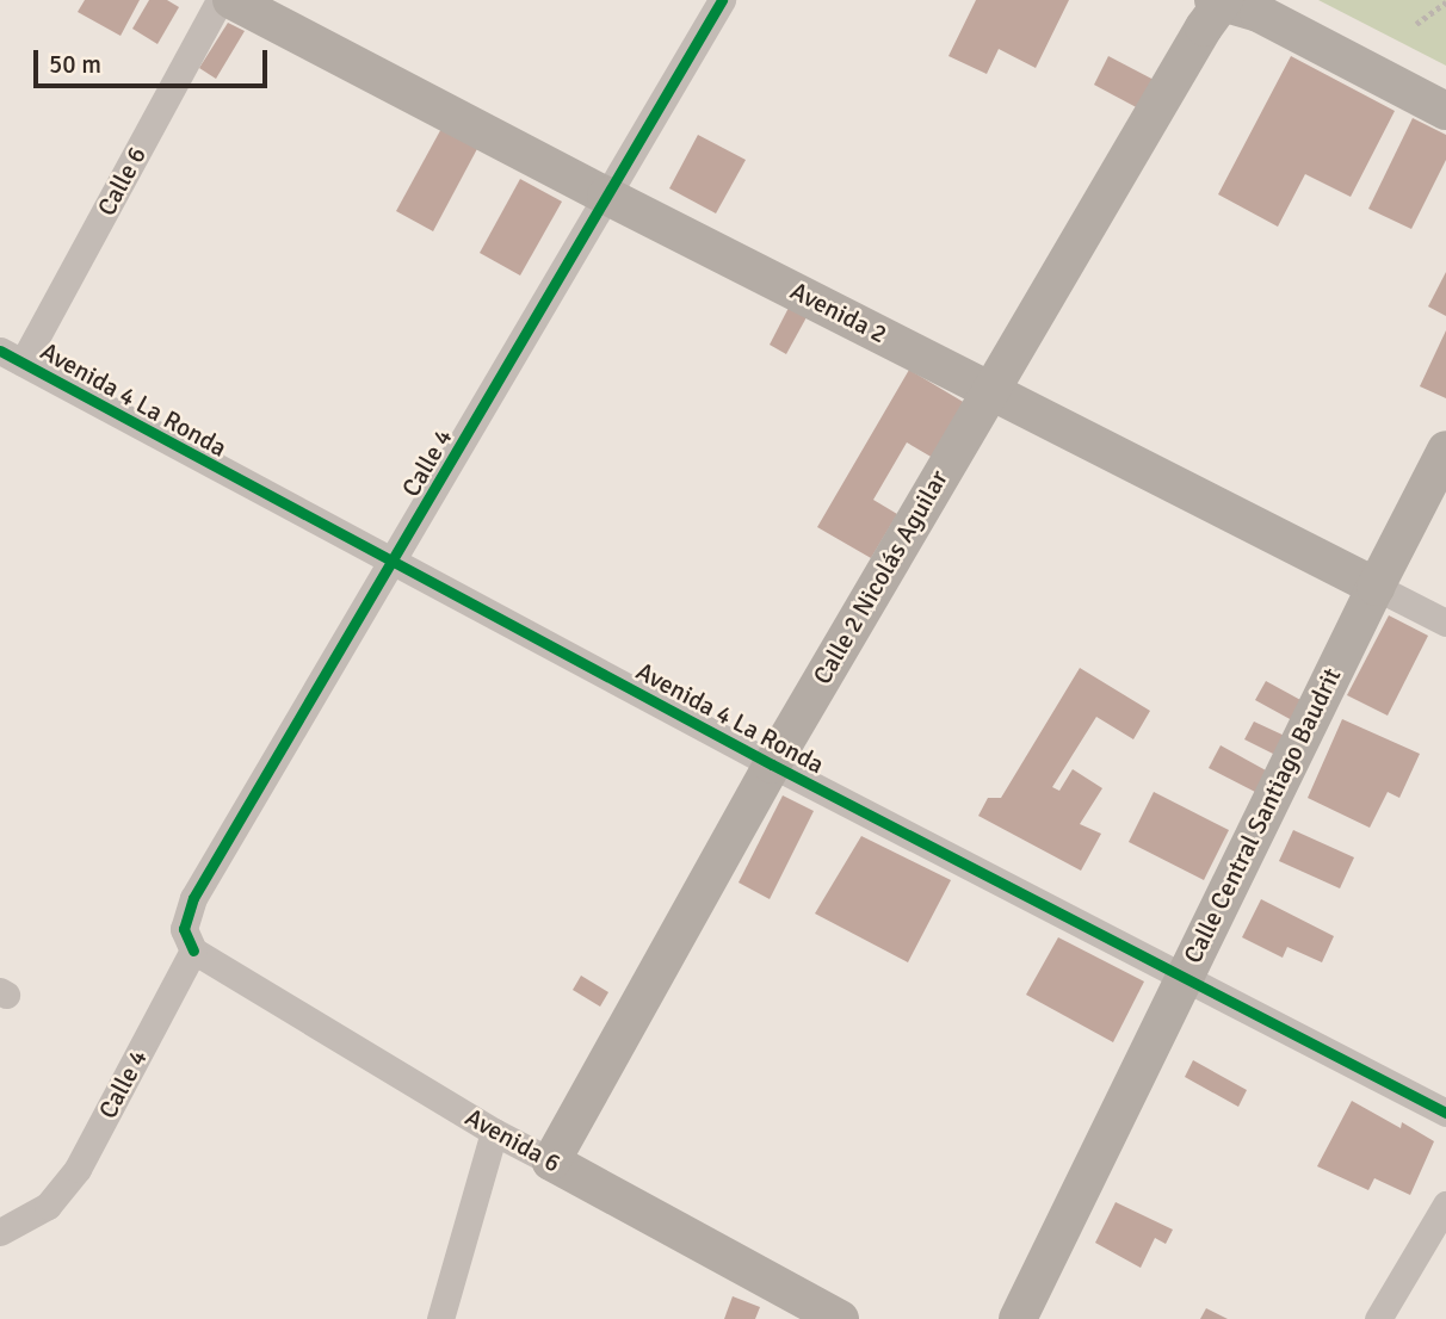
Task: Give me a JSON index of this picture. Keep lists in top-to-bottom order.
{
  "streets": {
    "main road": [
      "Avenida 2",
      "Calle 2 Nicolás Aguilar",
      "Calle Central Santiago Baudrit",
      "Avenida 6"
    ],
    "street": ["Calle 6", "Avenida 4 La Ronda", "Calle 4"]
  },
  "crossings": [
    ["Calle 6", "Avenida 4 La Ronda"],
    ["Avenida 2", "Calle 4"],
    ["Avenida 2", "Calle 2 Nicolás Aguilar"],
    ["Avenida 2", "Calle Central Santiago Baudrit"],
    ["Avenida 4 La Ronda", "Calle 4"],
    ["Avenida 4 La Ronda", "Calle 2 Nicolás Aguilar"],
    ["Avenida 4 La Ronda", "Calle Central Santiago Baudrit"],
    ["Calle 4", "Avenida 6"],
    ["Calle 2 Nicolás Aguilar", "Avenida 6"]
  ],
  "scale_bar": "50 m"
}
